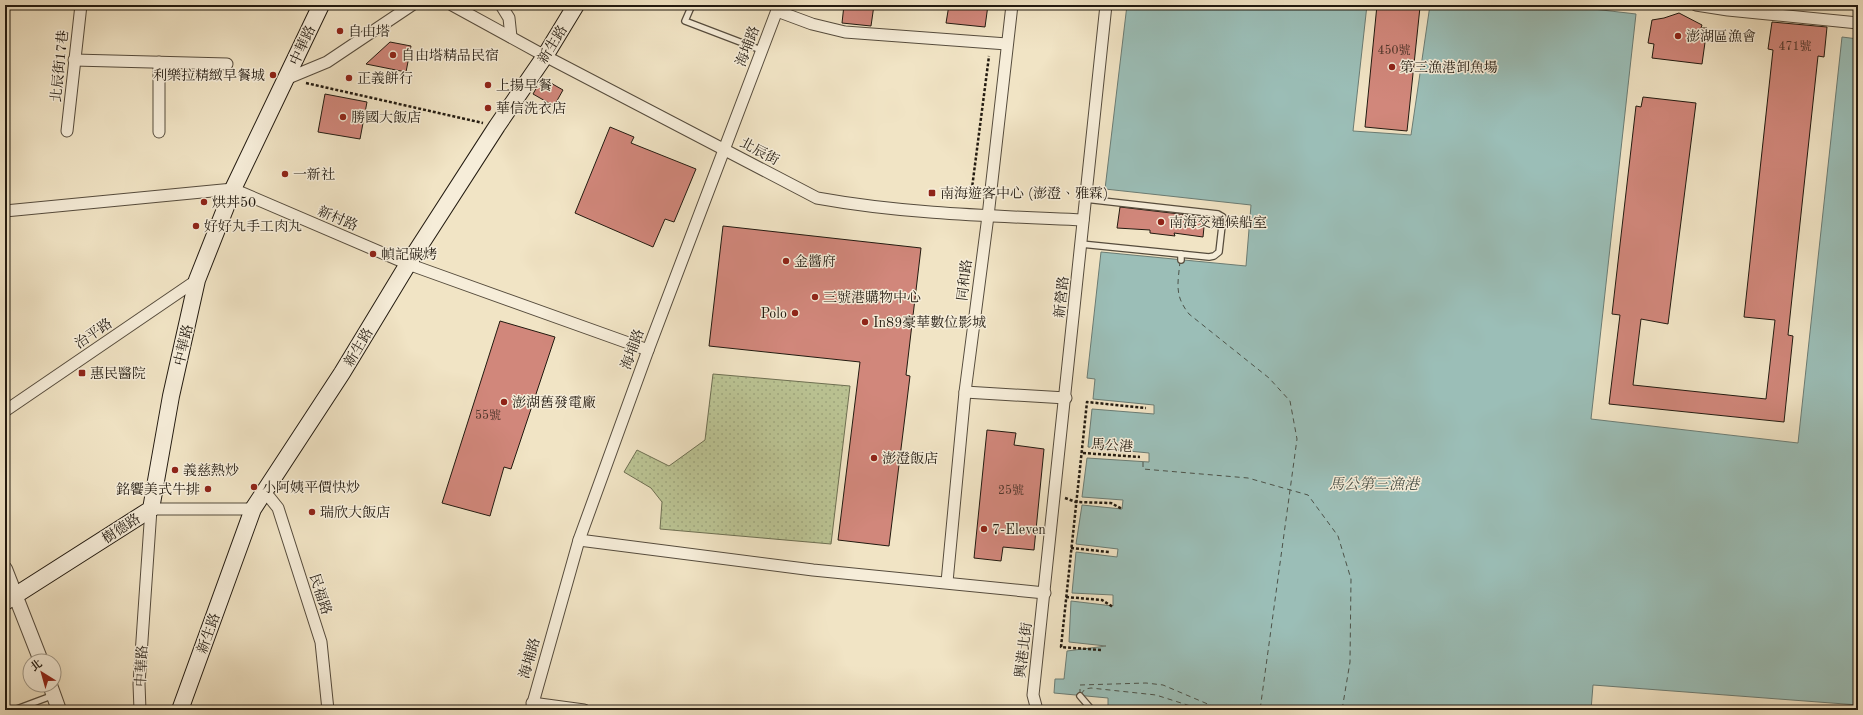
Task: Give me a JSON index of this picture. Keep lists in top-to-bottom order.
{
  "streets": {
    "main road": ["新生路", "中華路", "樹德路"],
    "street": [
      "海埔路",
      "北辰街17巷",
      "北辰街",
      "新村路",
      "同和路",
      "新營路",
      "治平路",
      "民福路",
      "興港北街"
    ],
    "path": ["馬公港"]
  },
  "crossings": [
    ["新生路", "北辰街"],
    ["新生路", "新村路"],
    ["新生路", "樹德路"],
    ["新生路", "民福路"],
    ["中華路", "新村路"],
    ["中華路", "治平路"],
    ["中華路", "樹德路"],
    ["海埔路", "北辰街"],
    ["海埔路", "新村路"],
    ["北辰街", "同和路"],
    ["北辰街", "新營路"],
    ["新營路", "興港北街"]
  ],
  "water": ["馬公第三漁港"],
  "places": {
    "other": [
      "自由塔",
      "澎湖區漁會",
      "自由塔精品民宿",
      "第三漁港卸魚場",
      "利樂拉精緻早餐城",
      "正義餅行",
      "上揚早餐",
      "華信洗衣店",
      "勝國大飯店",
      "一新社",
      "烘丼50",
      "南海交通候船室",
      "好好丸手工肉丸",
      "幀記碳烤",
      "金醬府",
      "三號港購物中心",
      "Polo",
      "In89豪華數位影城",
      "澎湖舊發電廠",
      "澎澄飯店",
      "義慈熱炒",
      "小阿姨平價快炒",
      "銘饗美式牛排",
      "瑞欣大飯店",
      "7-Eleven"
    ],
    "transit": ["南海遊客中心 (澎澄、雅霖)", "惠民醫院"]
  },
  "house_numbers": [
    "471號",
    "450號",
    "55號",
    "25號"
  ],
  "north": "top left"
}
